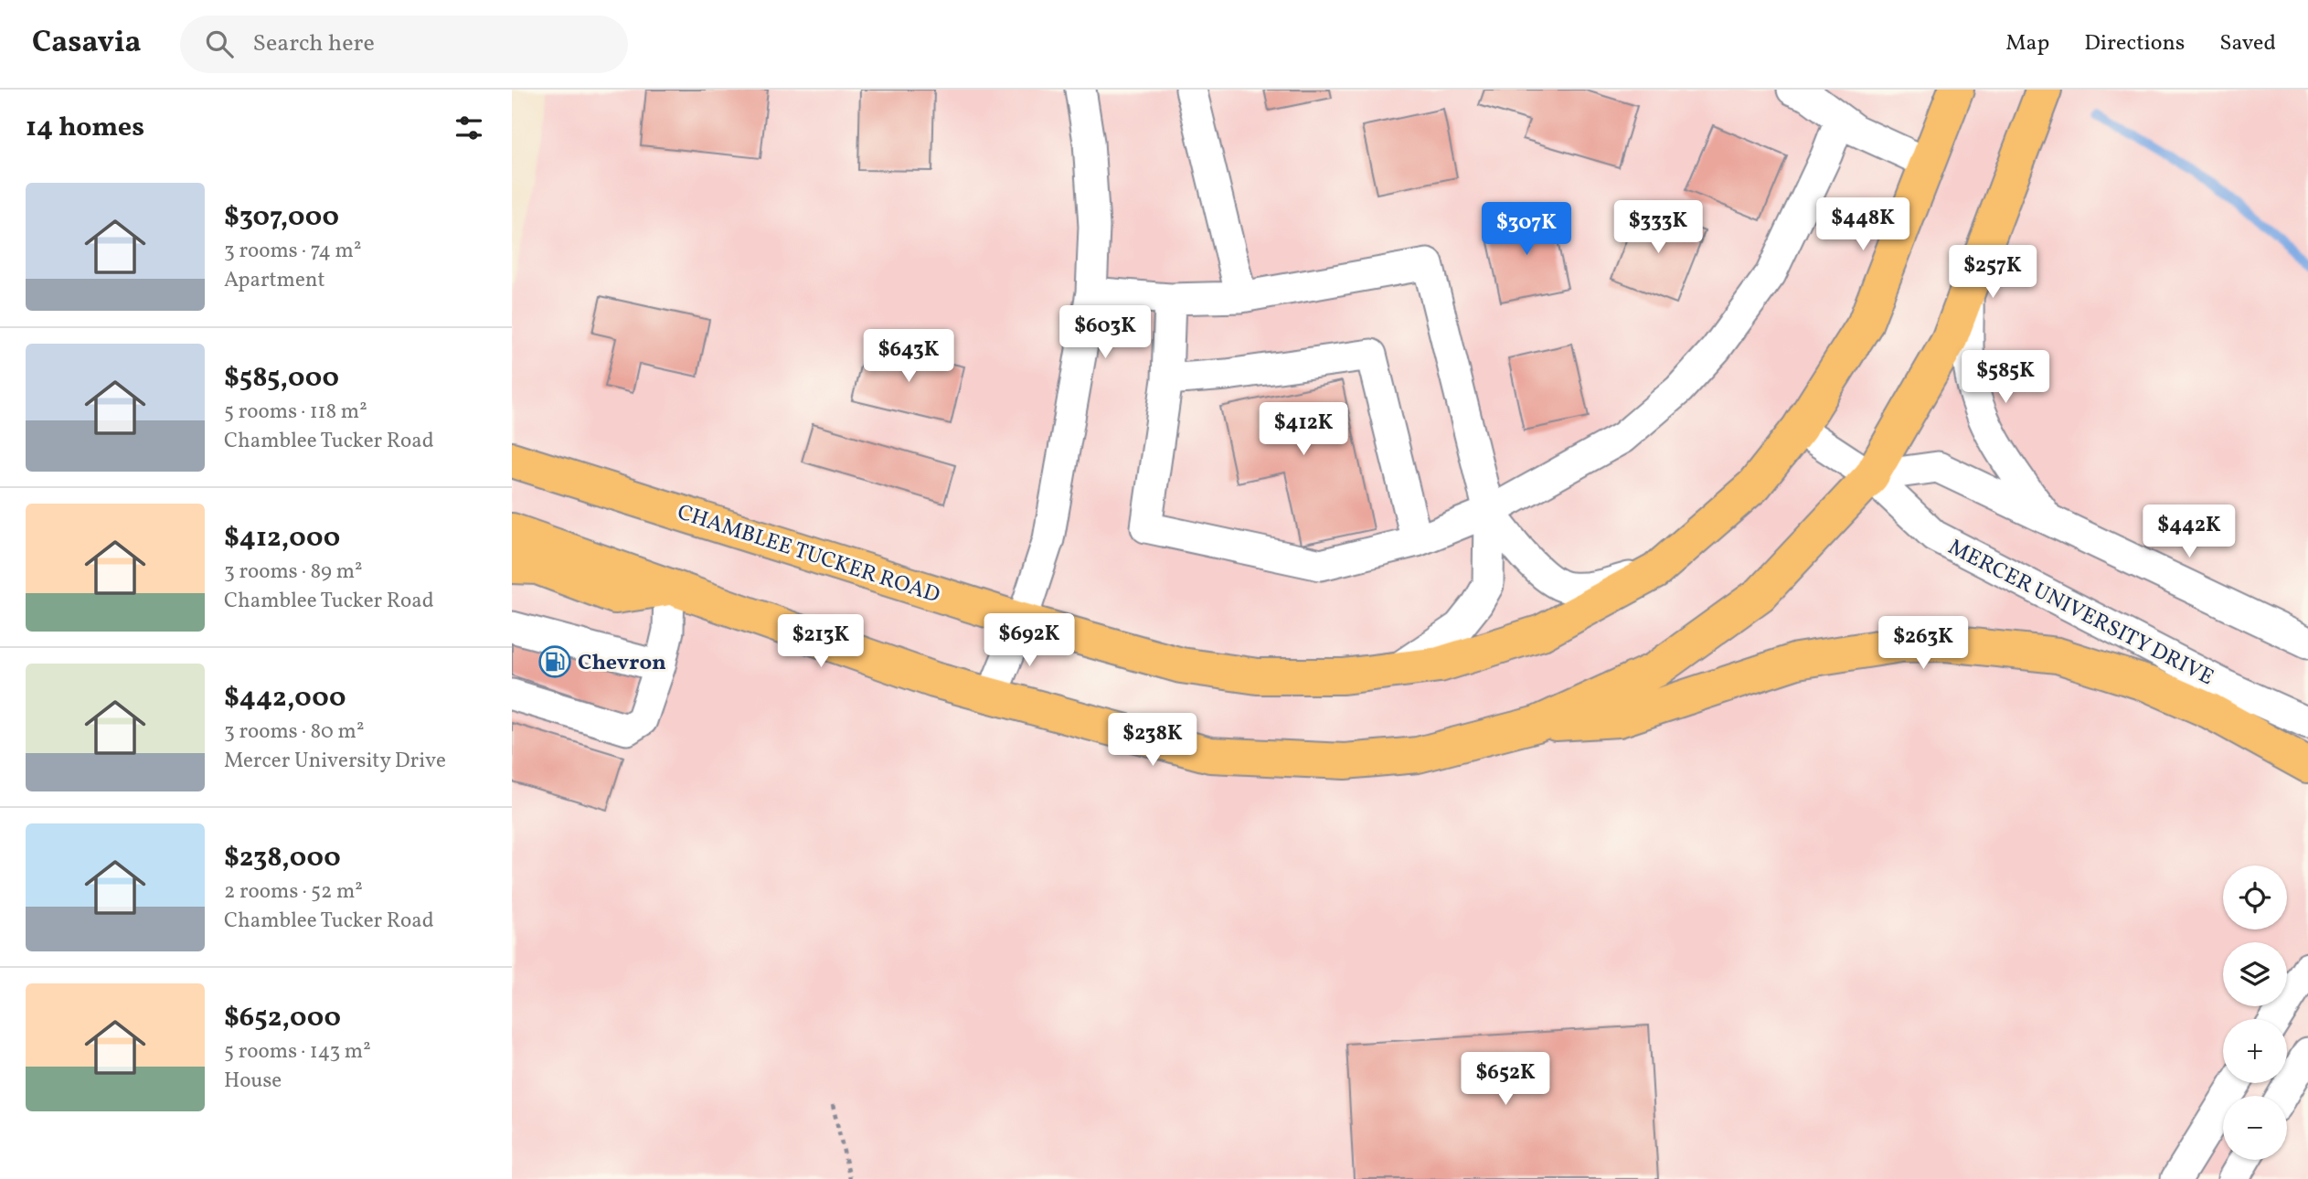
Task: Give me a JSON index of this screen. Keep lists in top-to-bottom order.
{
  "streets": {
    "main road": ["CHAMBLEE TUCKER ROAD"],
    "street": ["MERCER UNIVERSITY DRIVE"]
  },
  "crossings": [
    ["CHAMBLEE TUCKER ROAD", "MERCER UNIVERSITY DRIVE"]
  ],
  "places": {
    "fuel station": ["Chevron"]
  },
  "page": {
    "header": "Casavia",
    "search": "Search here",
    "nav": ["Map", "Directions", "Saved"],
    "heading": "14 homes",
    "list": [
      {
        "name": "$307,000",
        "note": "3 rooms · 74 m² · Apartment"
      },
      {
        "name": "$585,000",
        "note": "5 rooms · 118 m² · Chamblee Tucker Road"
      },
      {
        "name": "$412,000",
        "note": "3 rooms · 89 m² · Chamblee Tucker Road"
      },
      {
        "name": "$442,000",
        "note": "3 rooms · 80 m² · Mercer University Drive"
      },
      {
        "name": "$238,000",
        "note": "2 rooms · 52 m² · Chamblee Tucker Road"
      },
      {
        "name": "$652,000",
        "note": "5 rooms · 143 m² · House"
      }
    ],
    "price": [
      "$448K",
      "$333K",
      "$307K",
      "$257K",
      "$603K",
      "$643K",
      "$585K",
      "$412K",
      "$442K",
      "$692K",
      "$213K",
      "$263K",
      "$238K",
      "$652K"
    ],
    "map_buttons": ["+", "−"]
  }
}
